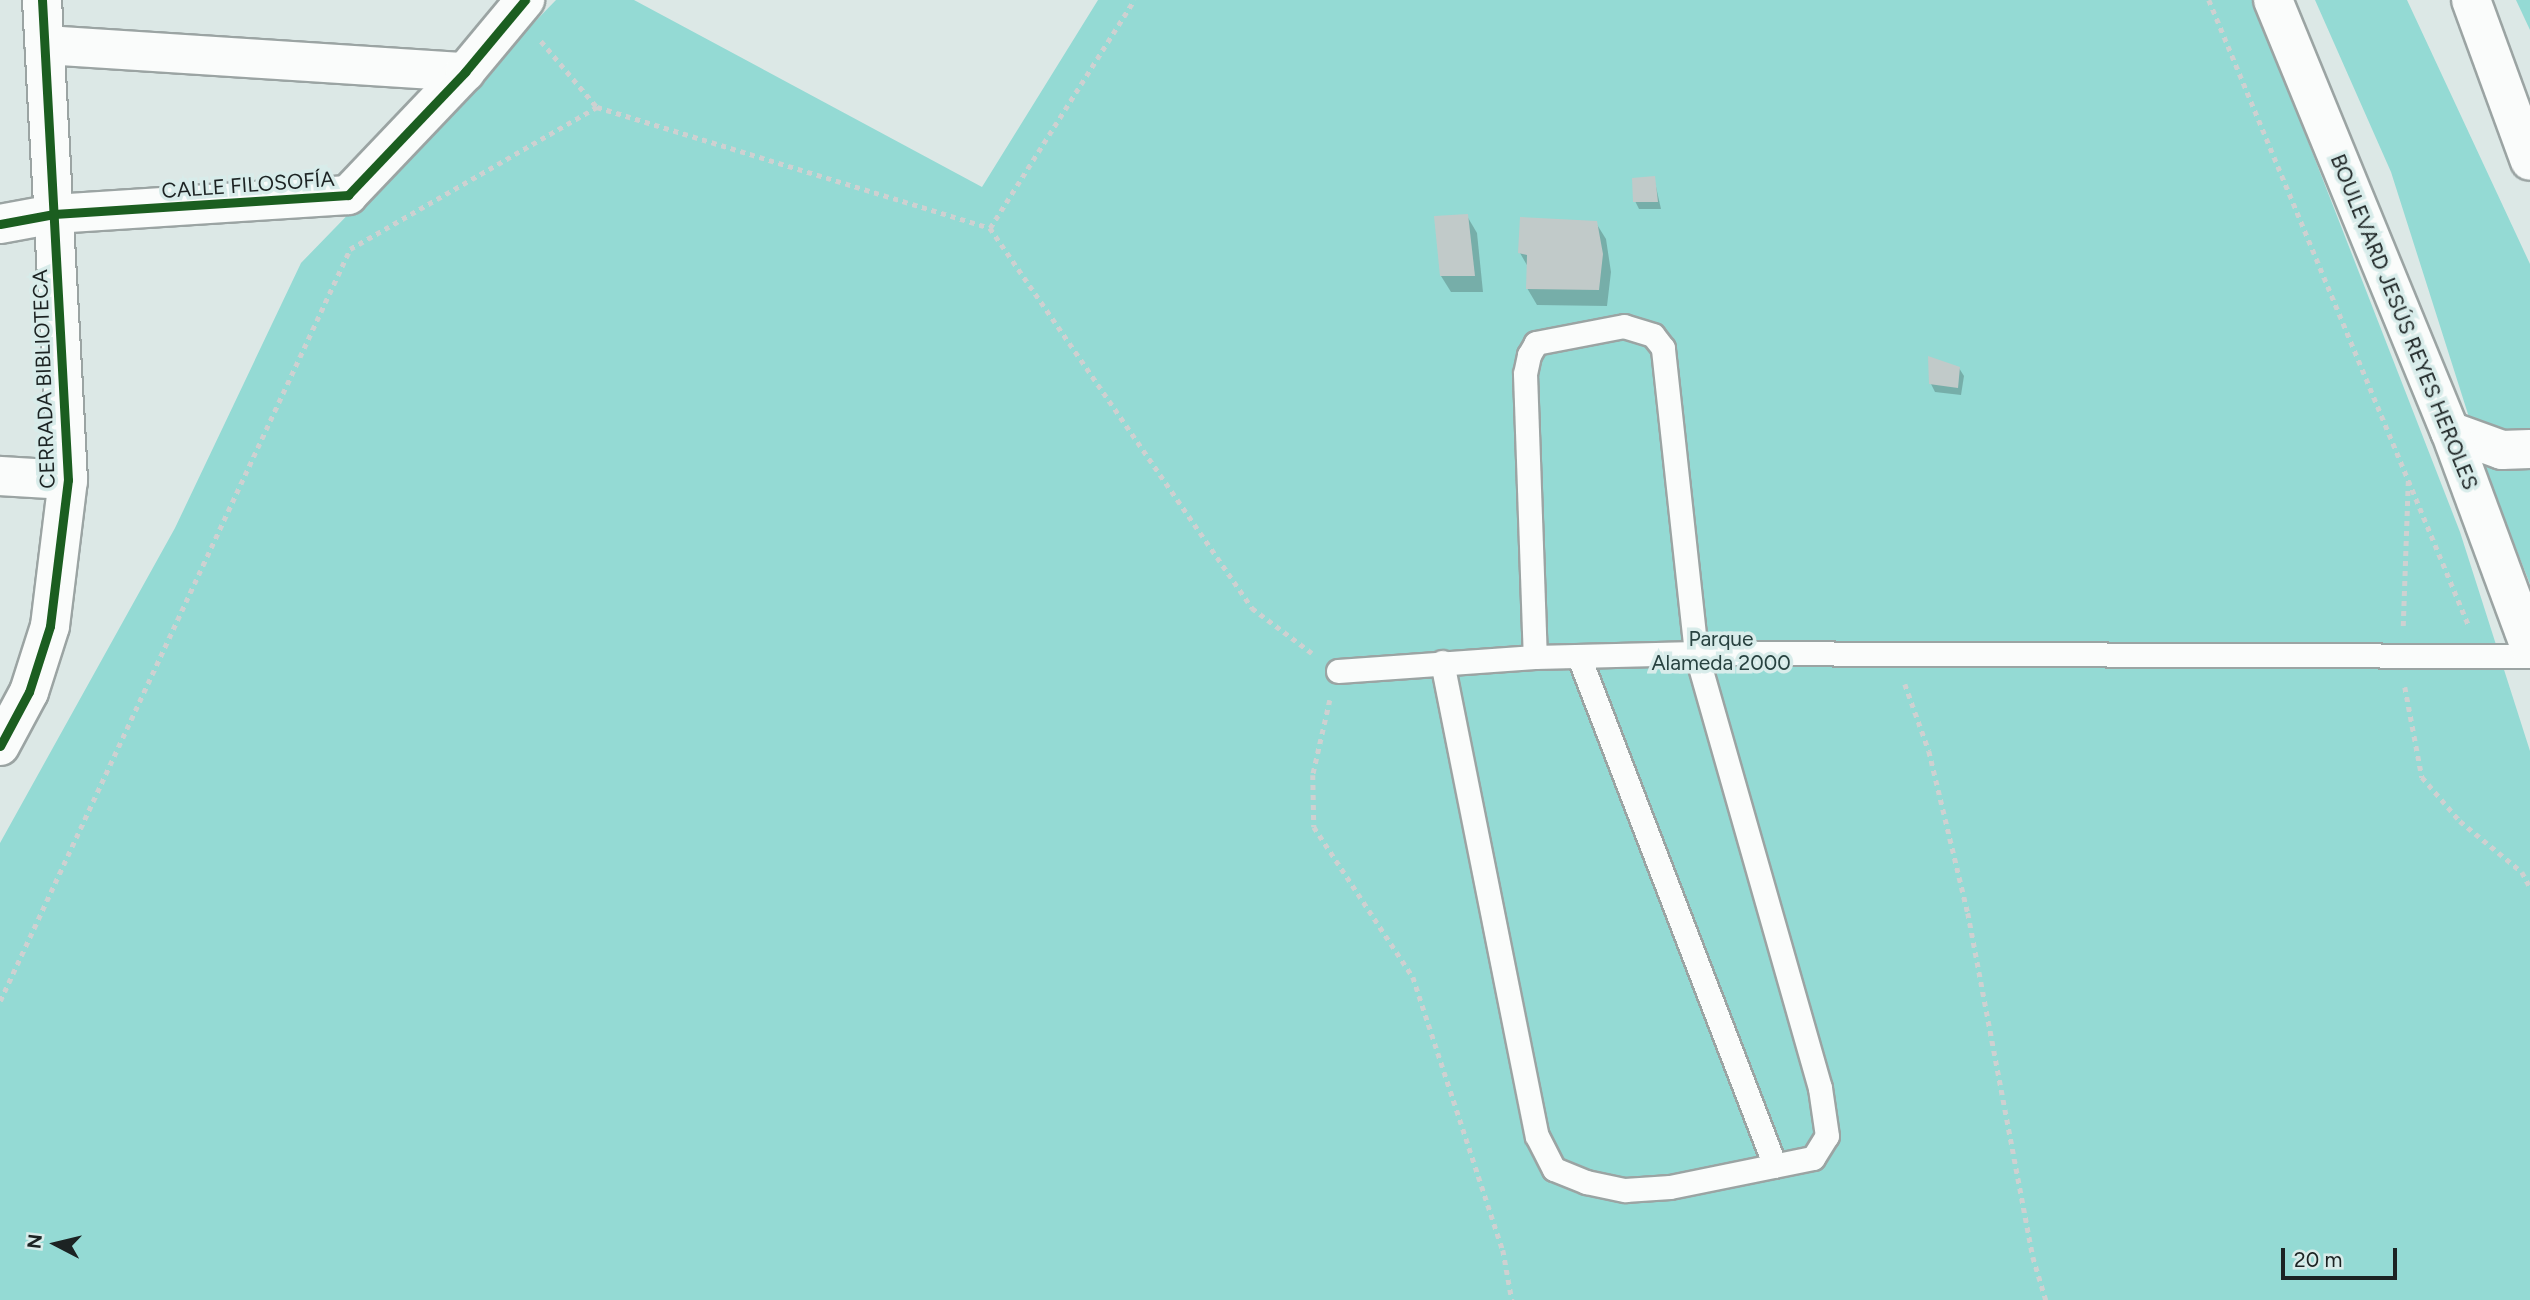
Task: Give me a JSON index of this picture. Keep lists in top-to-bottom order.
{
  "streets": {
    "street": ["CALLE FILOSOFÍA", "BOULEVARD JESÚS REYES HEROLES", "CERRADA BIBLIOTECA"]
  },
  "crossings": [
    ["CALLE FILOSOFÍA", "CERRADA BIBLIOTECA"]
  ],
  "parks": ["Parque Alameda 2000"],
  "scale_bar": "20 m",
  "north": "left"
}
